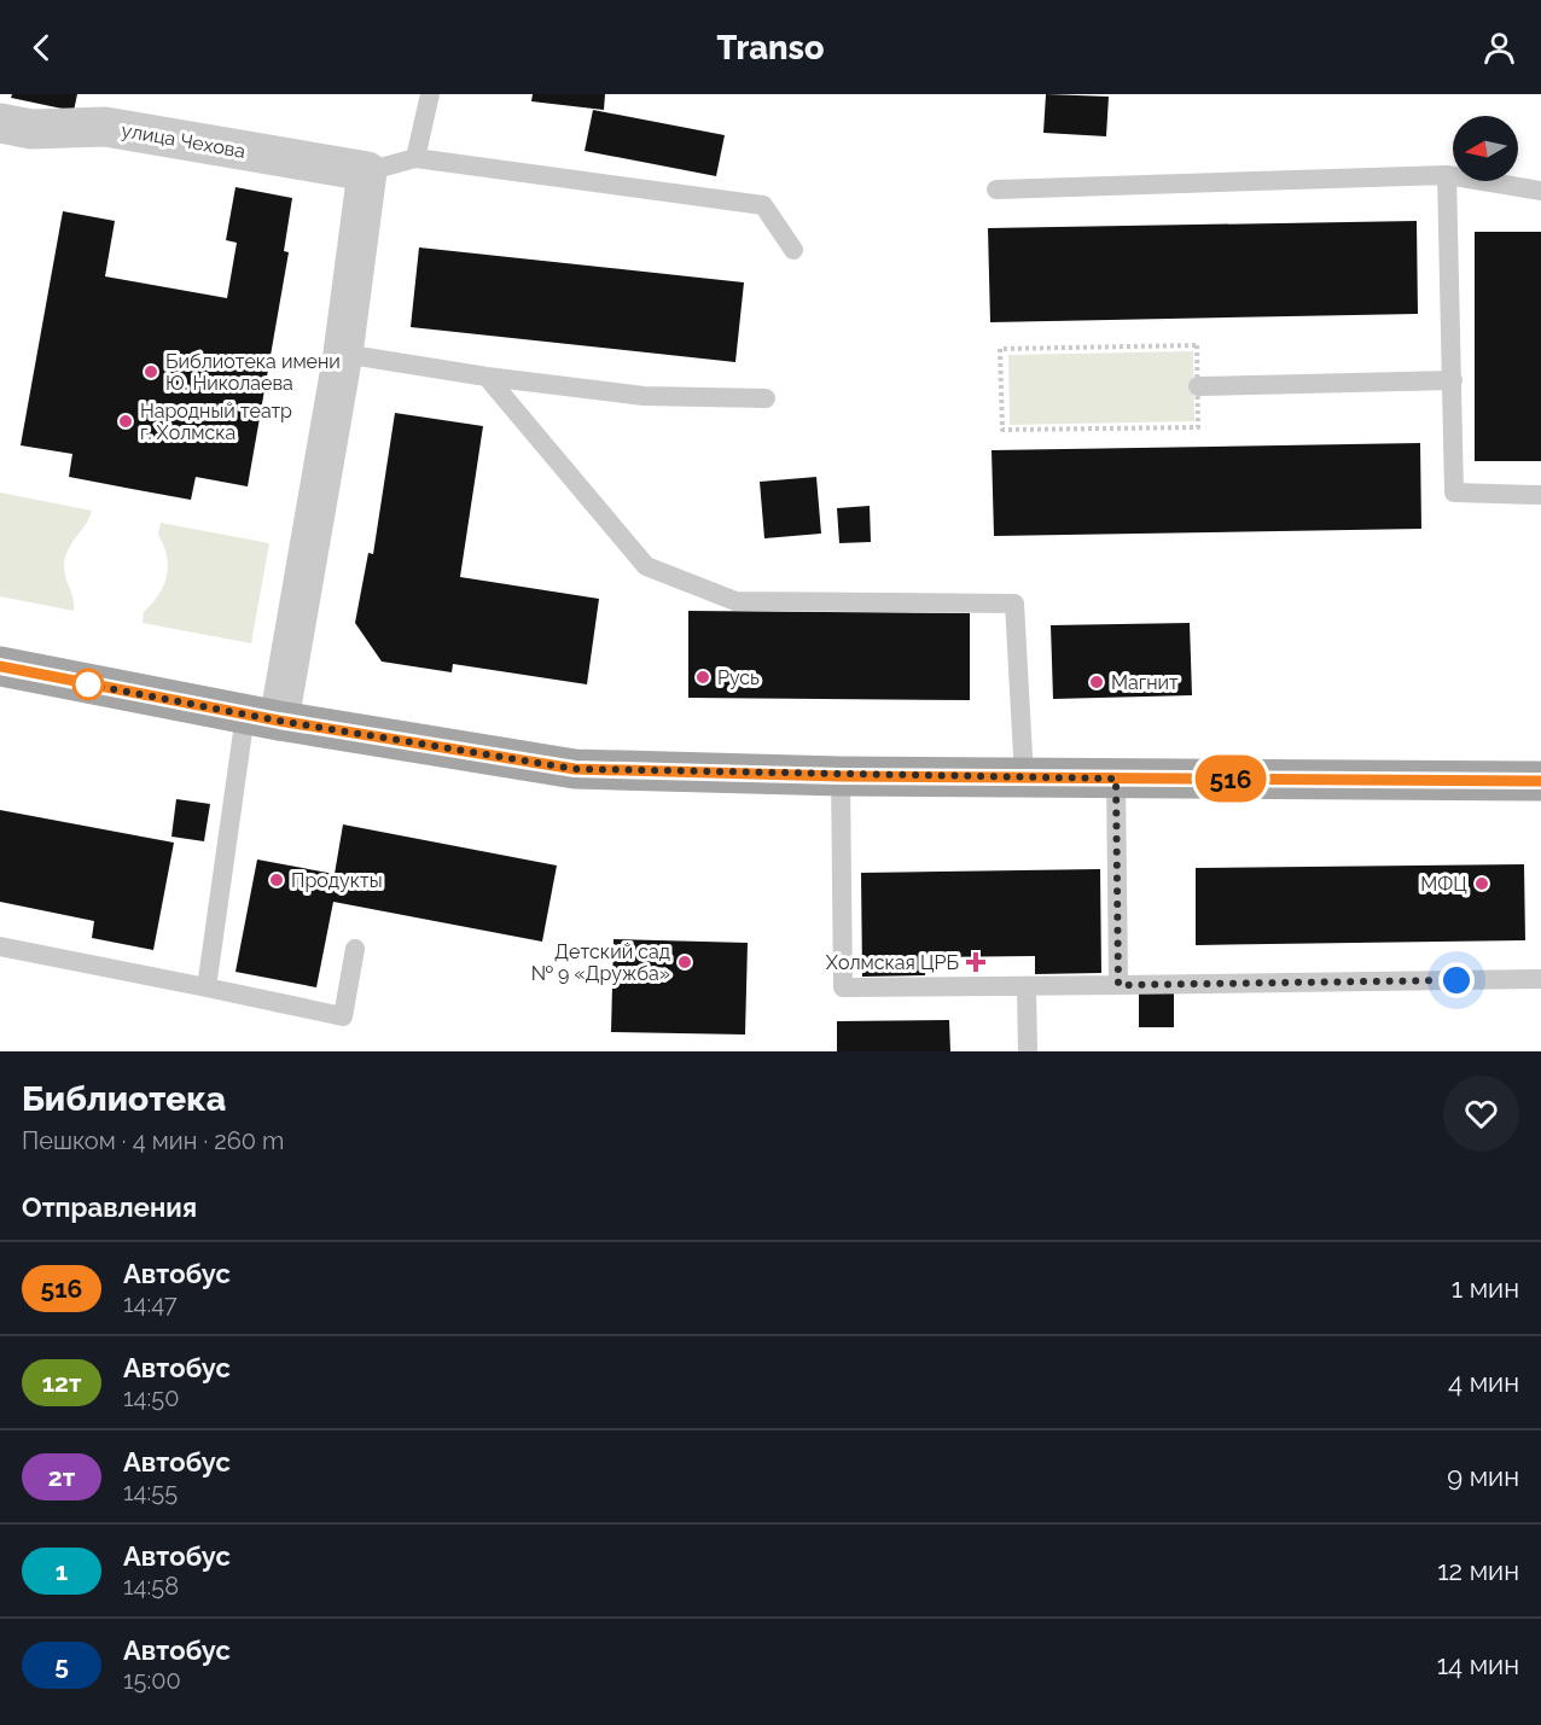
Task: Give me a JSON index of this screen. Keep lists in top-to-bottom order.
{
  "streets": {
    "street": ["улица Чехова"]
  },
  "places": {
    "other": [
      "Библиотека имени Ю. Николаева",
      "Народный театр г. Холмска",
      "Русь",
      "Магнит",
      "Продукты",
      "МФЦ",
      "Детский сад № 9 «Дружба»"
    ],
    "health": ["Холмская ЦРБ"]
  },
  "lines": ["bus line 516"],
  "north": "left",
  "page": {
    "header": "Transo",
    "on_map": "516",
    "heading": [
      ["Библиотека", "Пешком · 4 мин · 260 m"],
      "Отправления"
    ],
    "list": [
      {
        "mark": "516",
        "name": "Автобус",
        "note": "14:47",
        "value": "1 мин"
      },
      {
        "mark": "12т",
        "name": "Автобус",
        "note": "14:50",
        "value": "4 мин"
      },
      {
        "mark": "2т",
        "name": "Автобус",
        "note": "14:55",
        "value": "9 мин"
      },
      {
        "mark": "1",
        "name": "Автобус",
        "note": "14:58",
        "value": "12 мин"
      },
      {
        "mark": "5",
        "name": "Автобус",
        "note": "15:00",
        "value": "14 мин"
      }
    ]
  }
}
